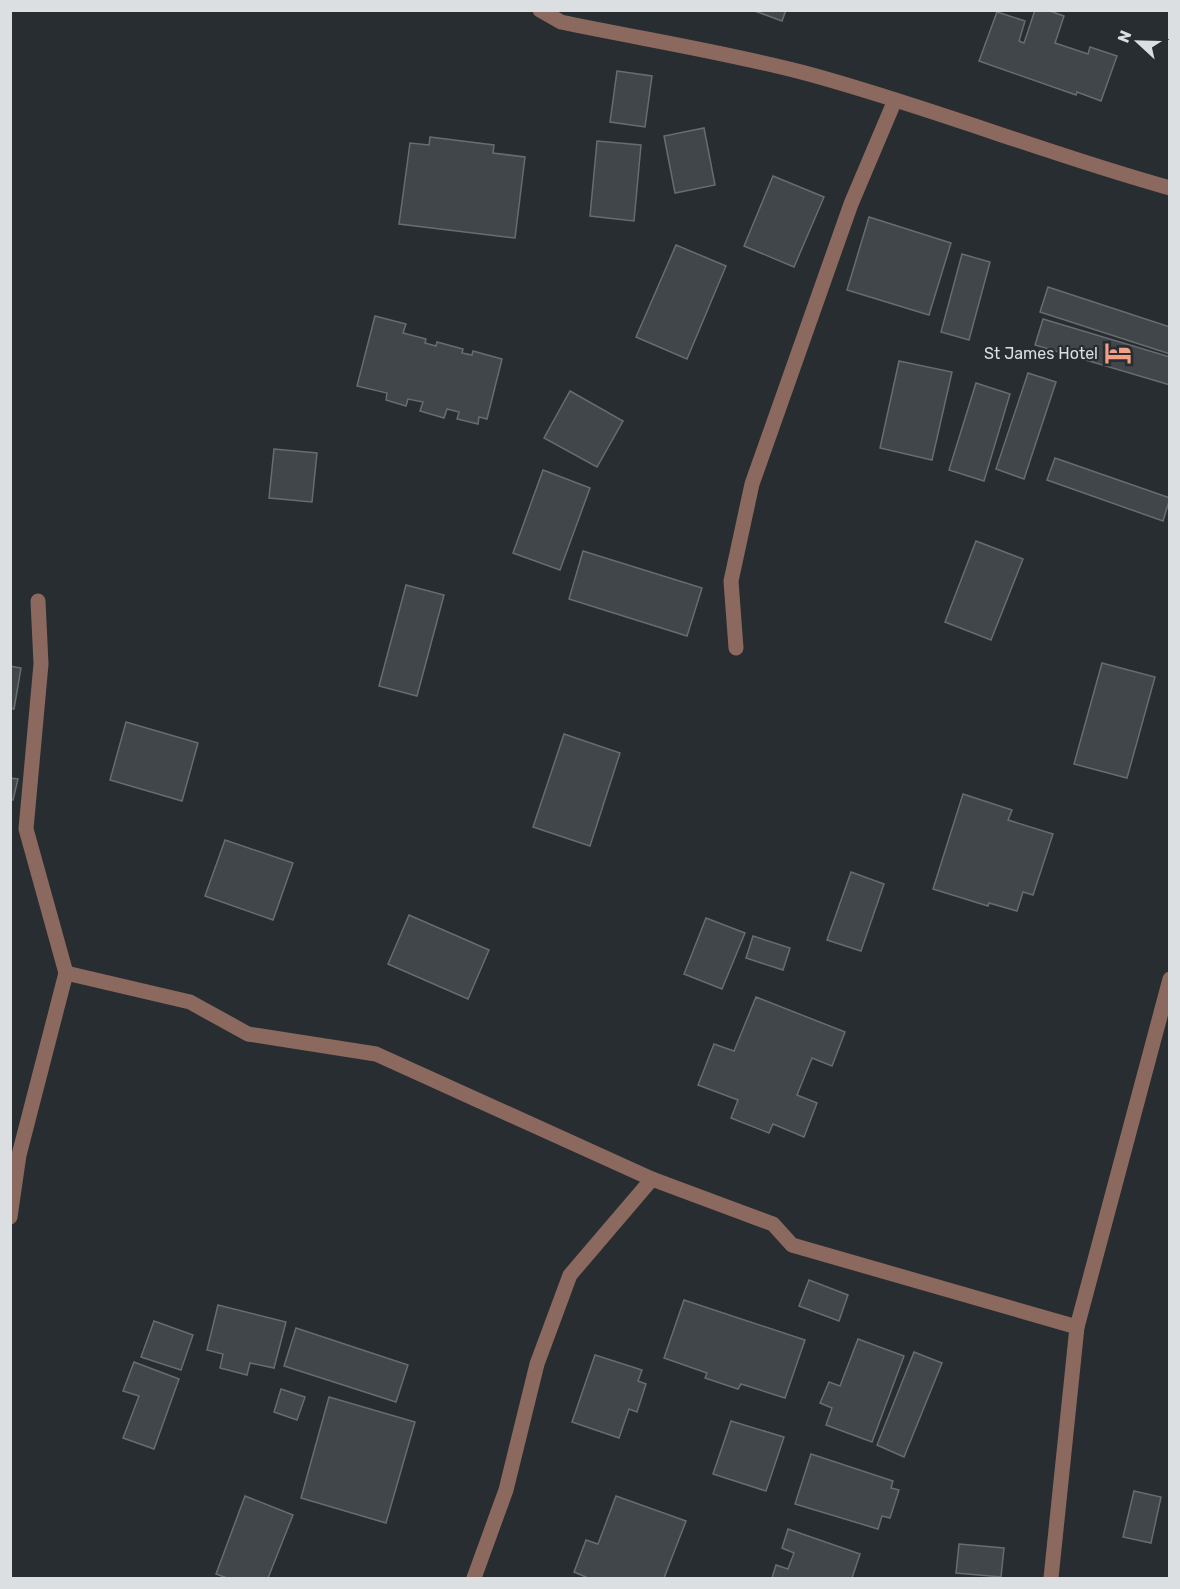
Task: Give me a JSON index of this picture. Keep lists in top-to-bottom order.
{
  "places": {
    "hotel": ["St James Hotel"]
  },
  "north": "left"
}
